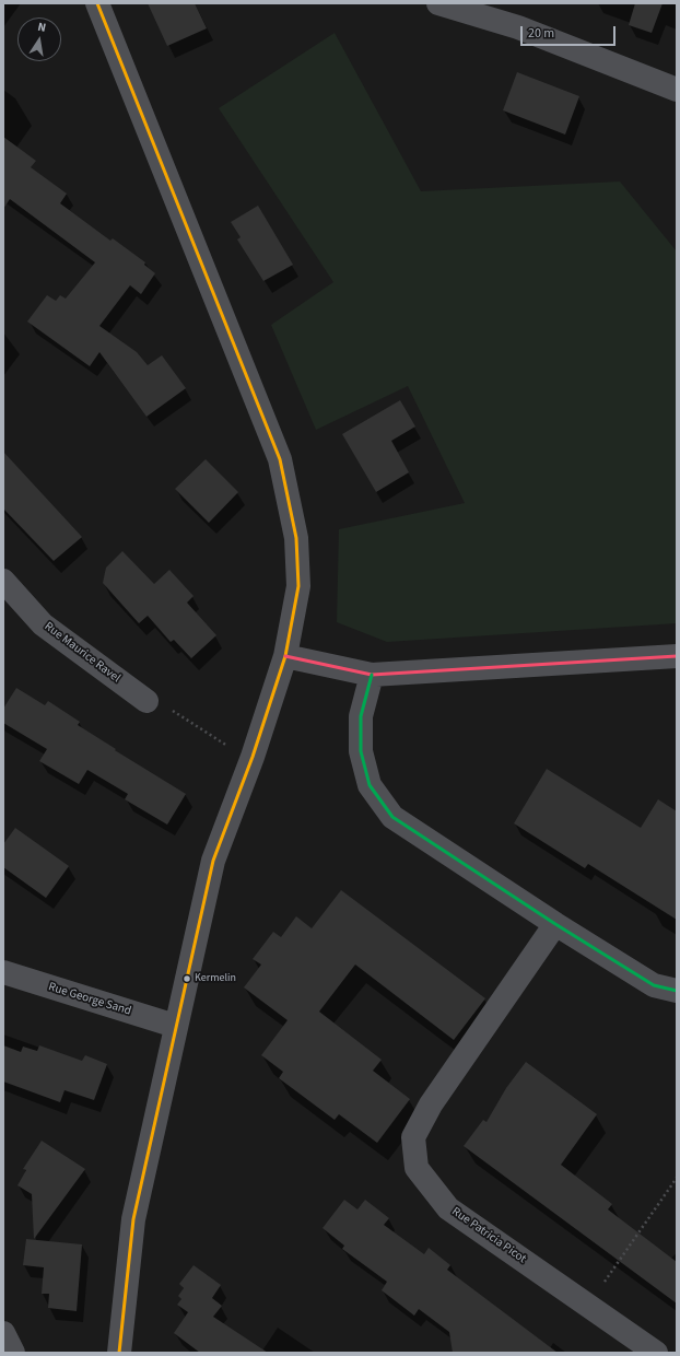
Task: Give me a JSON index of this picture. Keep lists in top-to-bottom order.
{
  "streets": {
    "street": ["Rue Maurice Ravel", "Rue George Sand", "Rue Patricia Picot"]
  },
  "places": ["Kermelin"],
  "scale_bar": "20 m",
  "north": "top"
}
